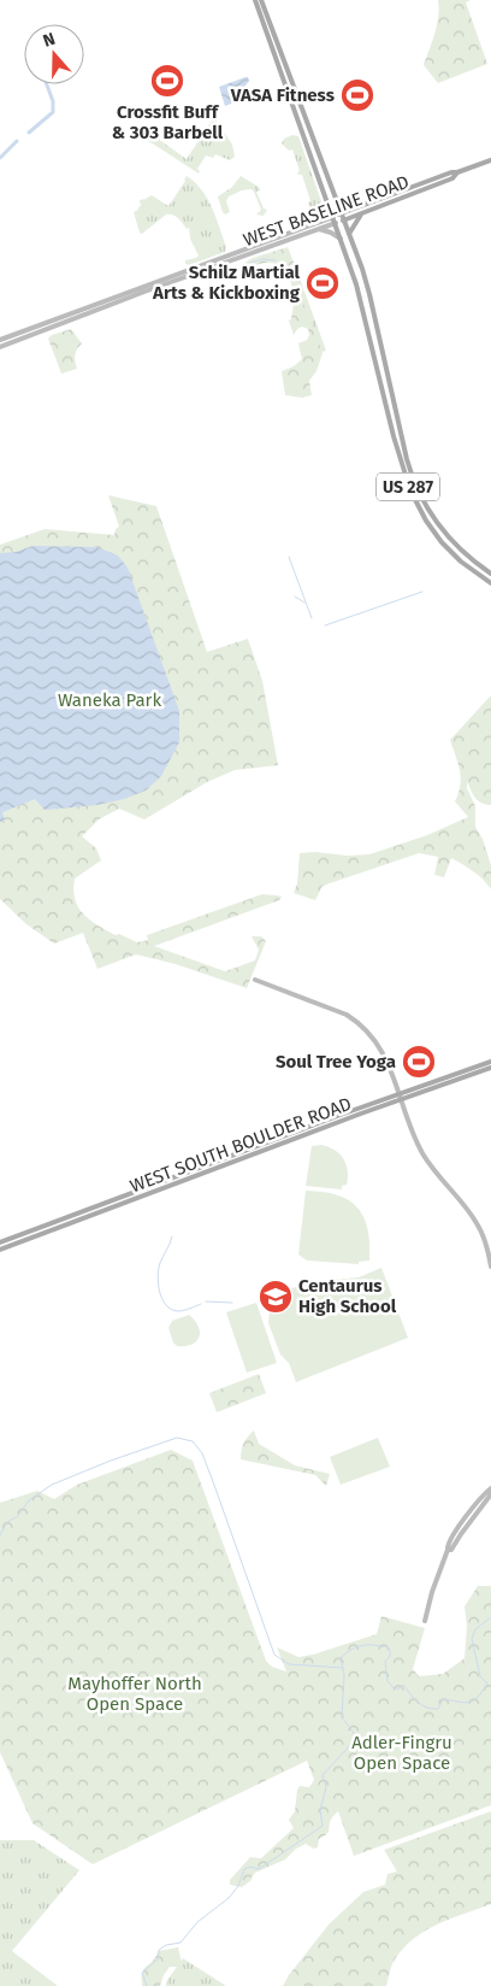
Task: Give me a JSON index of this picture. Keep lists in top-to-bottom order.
{
  "streets": {
    "main road": ["WEST BASELINE ROAD", "US 287", "WEST SOUTH BOULDER ROAD"]
  },
  "crossings": [
    ["WEST BASELINE ROAD", "US 287"]
  ],
  "parks": ["Waneka Park", "Mayhoffer North Open Space", "Adler-Fingru Open Space"],
  "places": {
    "sports": [
      "Crossfit Buff & 303 Barbell",
      "VASA Fitness",
      "Schilz Martial Arts & Kickboxing",
      "Soul Tree Yoga"
    ],
    "school or university": ["Centaurus High School"]
  },
  "north": "top"
}
